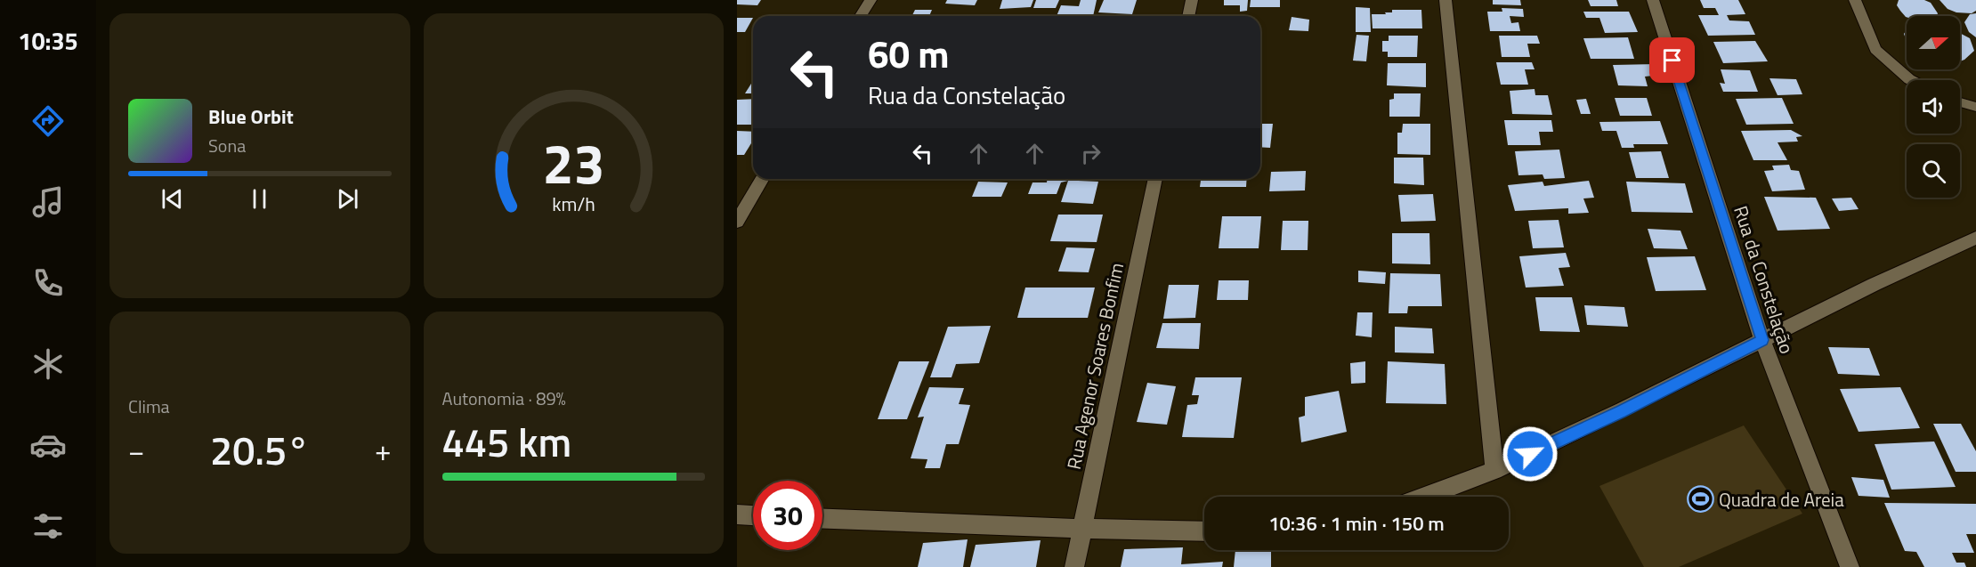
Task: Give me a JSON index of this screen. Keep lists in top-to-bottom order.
{
  "streets": {
    "street": ["Rua da Constelação", "Rua Agenor Soares Bonfim"]
  },
  "places": {
    "sports": ["Quadra de Areia"]
  },
  "north": "right",
  "page": {
    "tabs": "10:35",
    "turn": ["60 m", "Rua da Constelação"],
    "song": ["Blue Orbit", "Sona"],
    "tile": [
      "Clima",
      ["Autonomia · 89%", "445 km"]
    ],
    "heat": ["−", "20.5°", "+"],
    "limit": "30",
    "trip": "10:36 · 1 min · 150 m",
    "gauge": ["23", "km/h"]
  }
}
